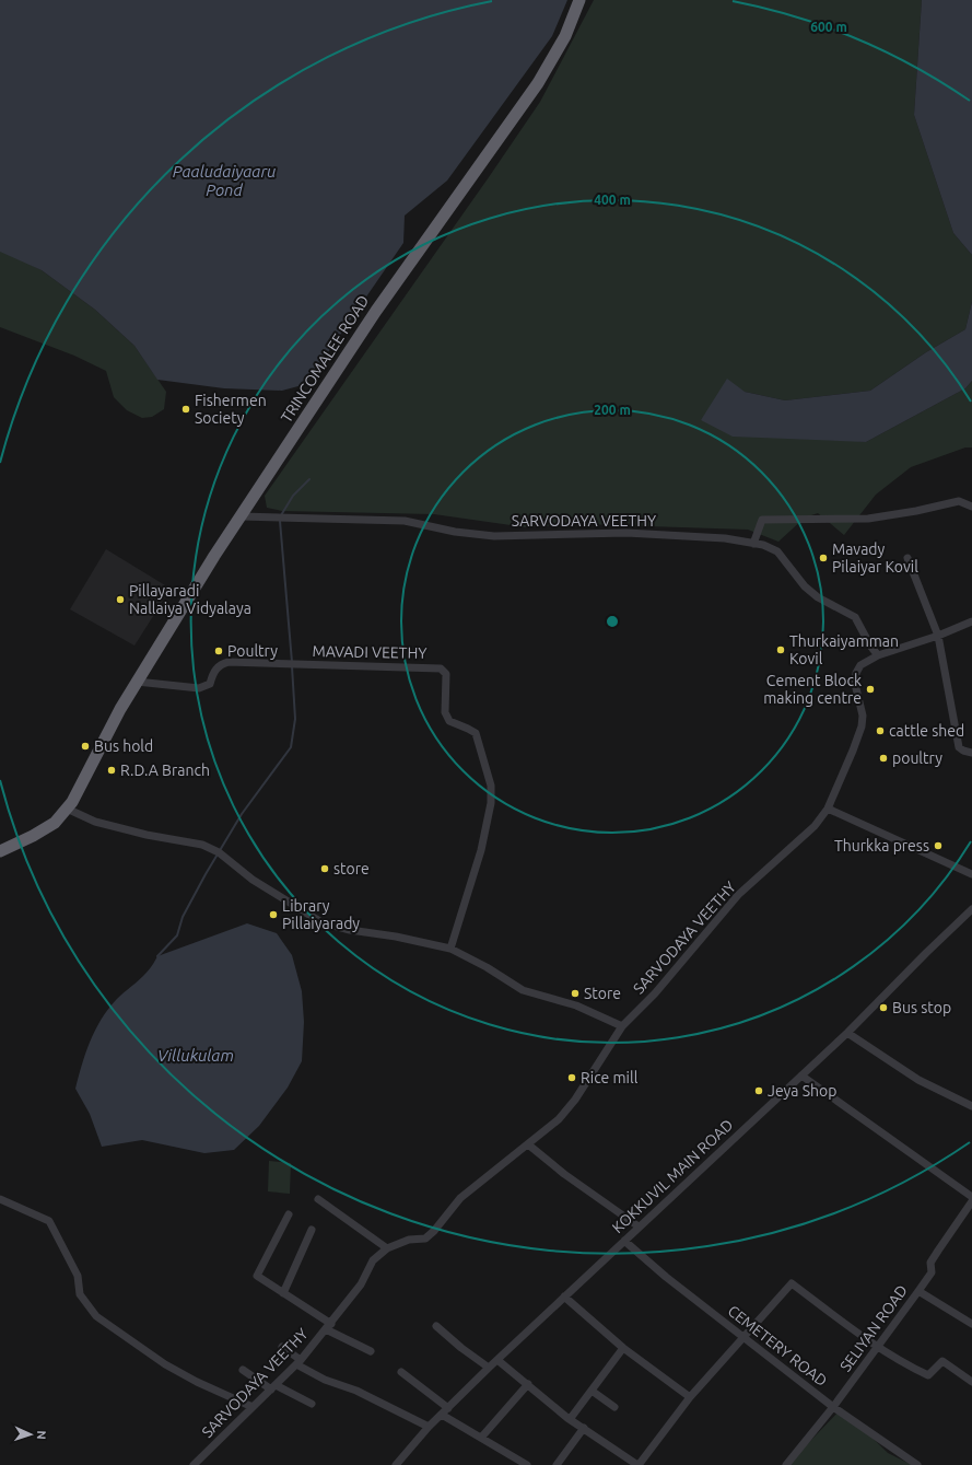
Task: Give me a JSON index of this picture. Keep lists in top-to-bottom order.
{
  "streets": {
    "highway": ["TRINCOMALEE ROAD"],
    "street": [
      "SARVODAYA VEETHY",
      "MAVADI VEETHY",
      "KOKKUVIL MAIN ROAD",
      "SELIYAN ROAD",
      "CEMETERY ROAD"
    ]
  },
  "crossings": [
    ["TRINCOMALEE ROAD", "SARVODAYA VEETHY"],
    ["TRINCOMALEE ROAD", "MAVADI VEETHY"],
    ["KOKKUVIL MAIN ROAD", "CEMETERY ROAD"],
    ["SELIYAN ROAD", "CEMETERY ROAD"]
  ],
  "water": ["Paaludaiyaaru Pond", "Villukulam"],
  "places": [
    "Fishermen Society",
    "Mavady Pilaiyar Kovil",
    "Pillayaradi Nallaiya Vidyalaya",
    "Thurkaiyamman Kovil",
    "Poultry",
    "Cement Block making centre",
    "cattle shed",
    "Bus hold",
    "poultry",
    "R.D.A Branch",
    "Thurkka press",
    "store",
    "Library Pillaiyarady",
    "Store",
    "Bus stop",
    "Rice mill",
    "Jeya Shop"
  ],
  "north": "right",
  "rings": ["600 m", "400 m", "200 m"]
}
